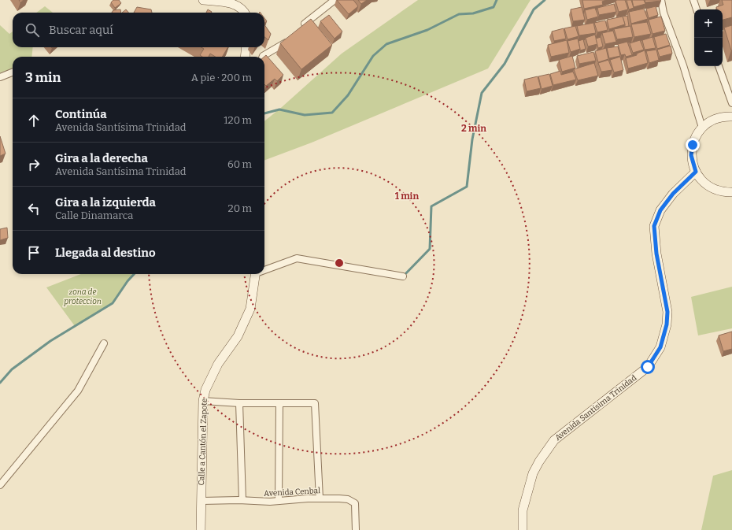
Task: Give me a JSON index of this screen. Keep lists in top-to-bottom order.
{
  "streets": {
    "street": ["Avenida Santísima Trinidad", "Calle a Cantón el Zapote", "Avenida Cenbal"]
  },
  "crossings": [
    ["Calle a Cantón el Zapote", "Avenida Cenbal"]
  ],
  "parks": ["zona de proteccion"],
  "page": {
    "map_buttons": ["+", "−"],
    "search": "Buscar aquí",
    "heading": ["3 min", "A pie · 200 m"],
    "list": [
      ["Continúa", "Avenida Santísima Trinidad", "120 m"],
      ["Gira a la derecha", "Avenida Santísima Trinidad", "60 m"],
      ["Gira a la izquierda", "Calle Dinamarca", "20 m"],
      "Llegada al destino"
    ]
  },
  "rings": ["2 min", "1 min"]
}
